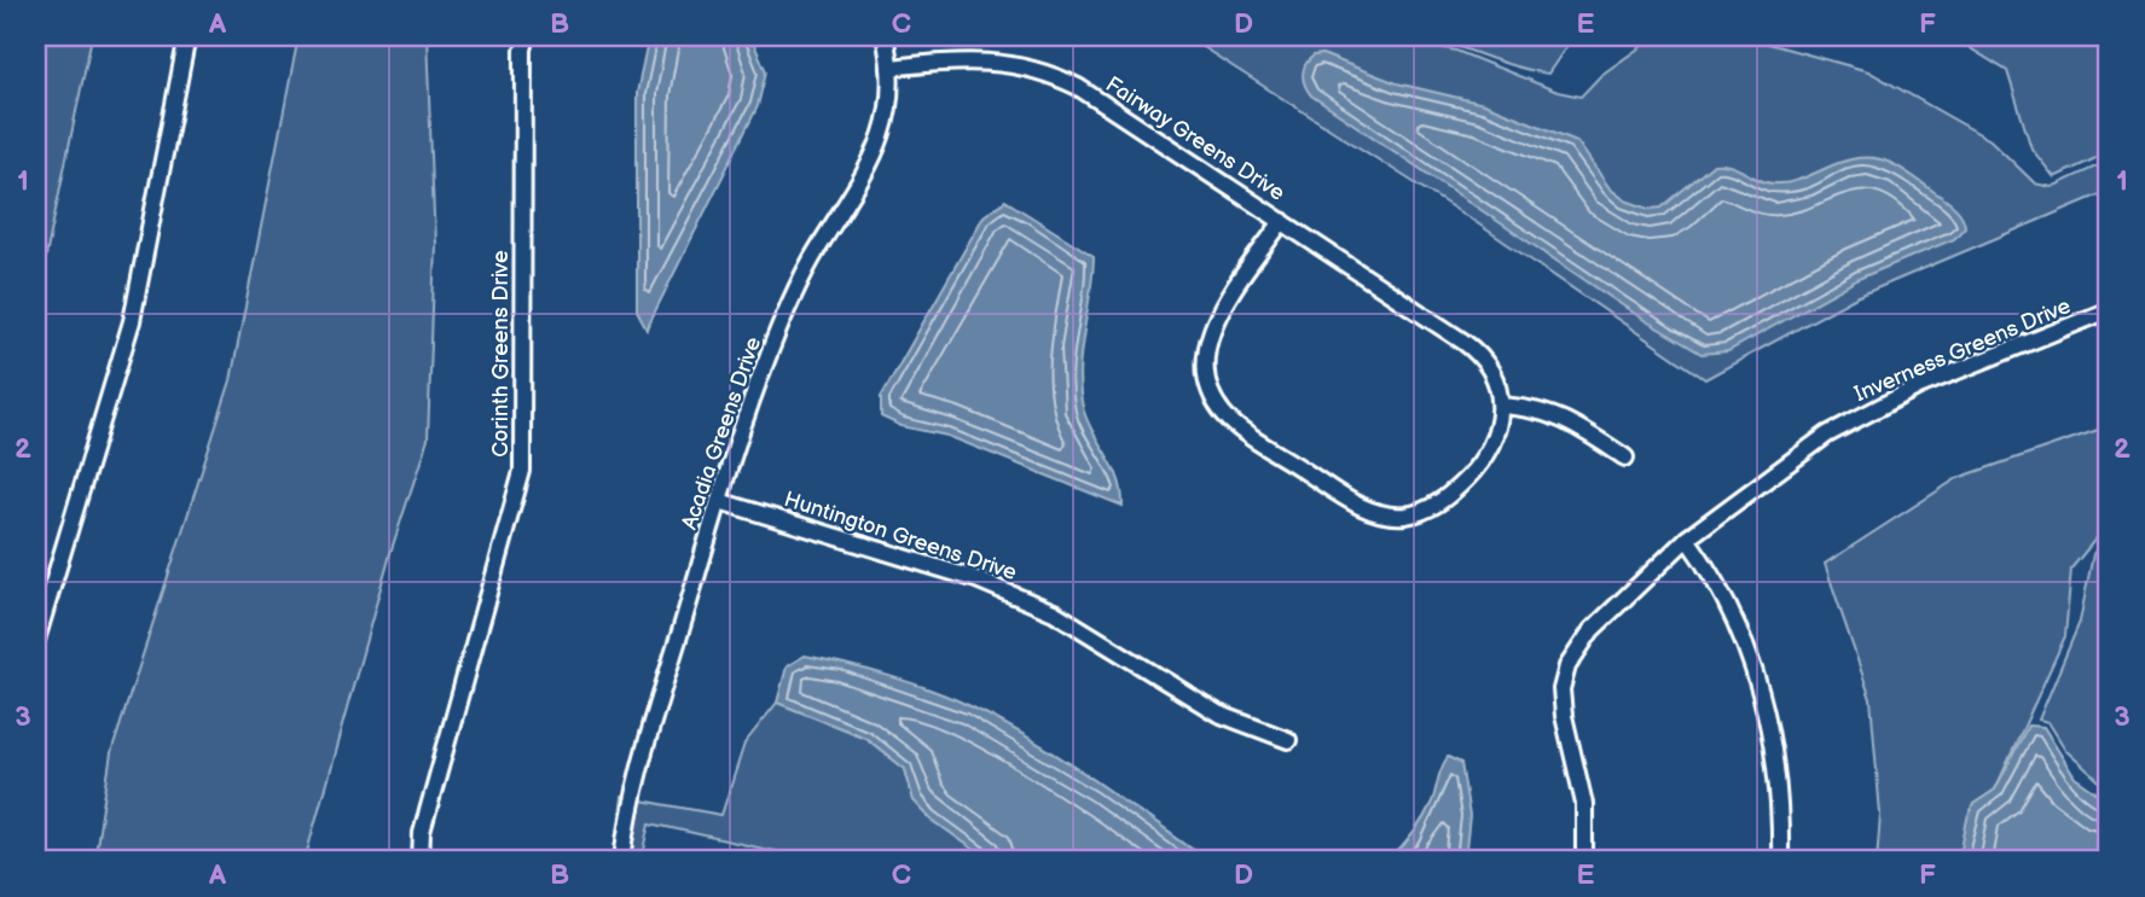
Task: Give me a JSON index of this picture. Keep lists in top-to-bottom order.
{
  "streets": {
    "street": [
      "Fairway Greens Drive",
      "Inverness Greens Drive",
      "Corinth Greens Drive",
      "Acadia Greens Drive",
      "Huntington Greens Drive"
    ]
  },
  "crossings": [
    ["Fairway Greens Drive", "Acadia Greens Drive"],
    ["Acadia Greens Drive", "Huntington Greens Drive"]
  ],
  "grid": {
    "columns": [
      "A",
      "B",
      "C",
      "D",
      "E",
      "F"
    ],
    "rows": ["1", "2", "3"]
  }
}
